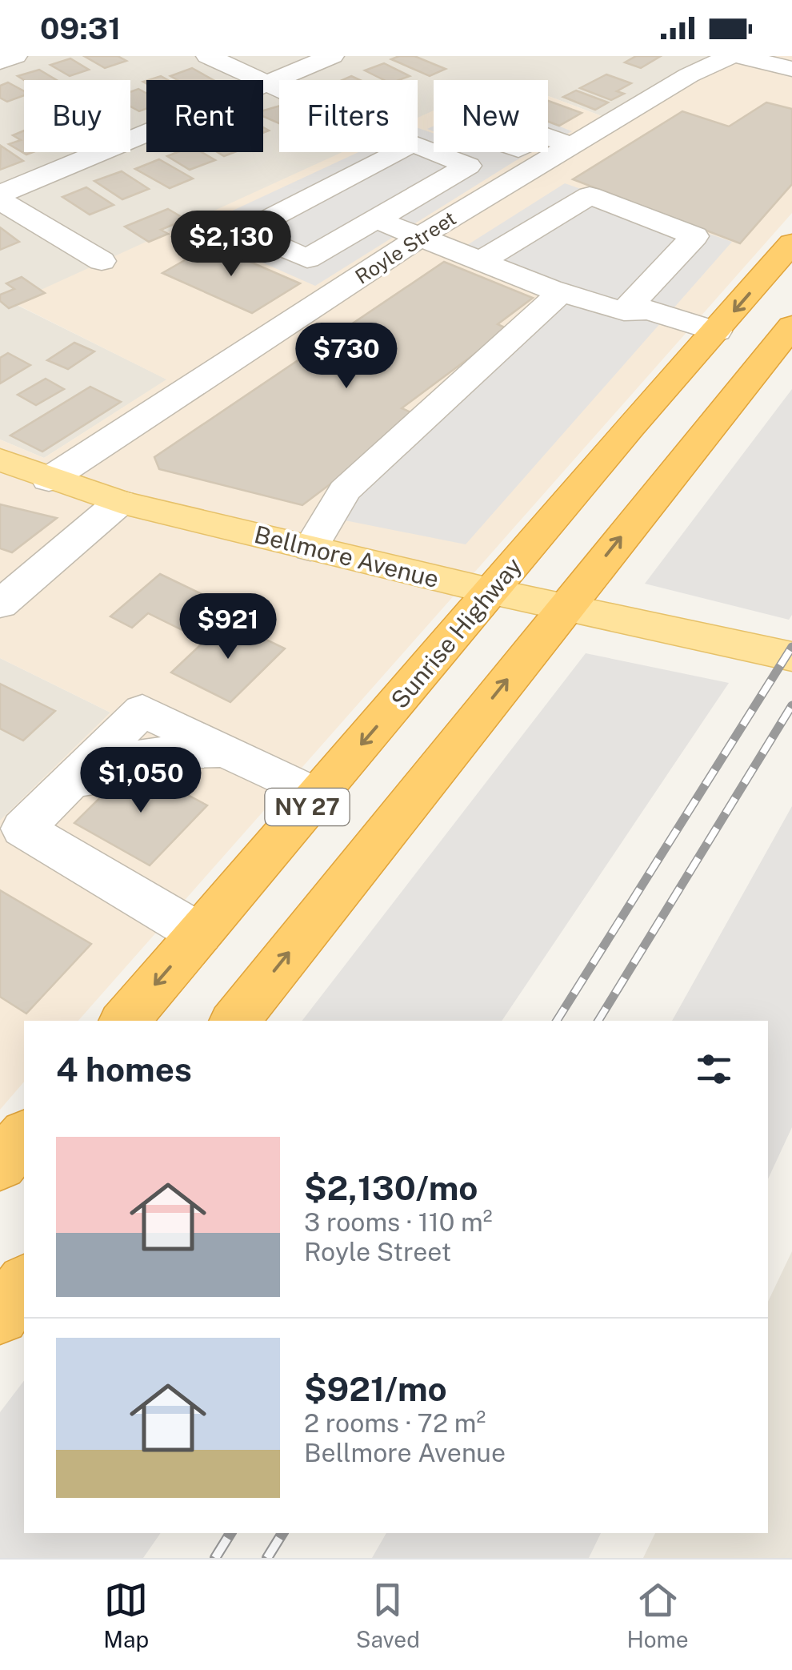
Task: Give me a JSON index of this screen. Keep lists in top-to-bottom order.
{
  "streets": {
    "highway": ["Sunrise Highway", "NY 27"],
    "main road": ["Bellmore Avenue"],
    "street": ["Royle Street"]
  },
  "crossings": [
    ["Royle Street", "Bellmore Avenue"],
    ["Bellmore Avenue", "Sunrise Highway"],
    ["Bellmore Avenue", "NY 27"]
  ],
  "page": {
    "status": "09:31",
    "chip": [
      "Buy",
      "Rent",
      "Filters",
      "New"
    ],
    "price": [
      "$2,130",
      "$730",
      "$921",
      "$1,050"
    ],
    "heading": "4 homes",
    "list": [
      {
        "name": "$2,130/mo",
        "note": "3 rooms · 110 m² · Royle Street"
      },
      {
        "name": "$921/mo",
        "note": "2 rooms · 72 m² · Bellmore Avenue"
      }
    ],
    "tabs": ["Map", "Saved", "Home"]
  }
}
